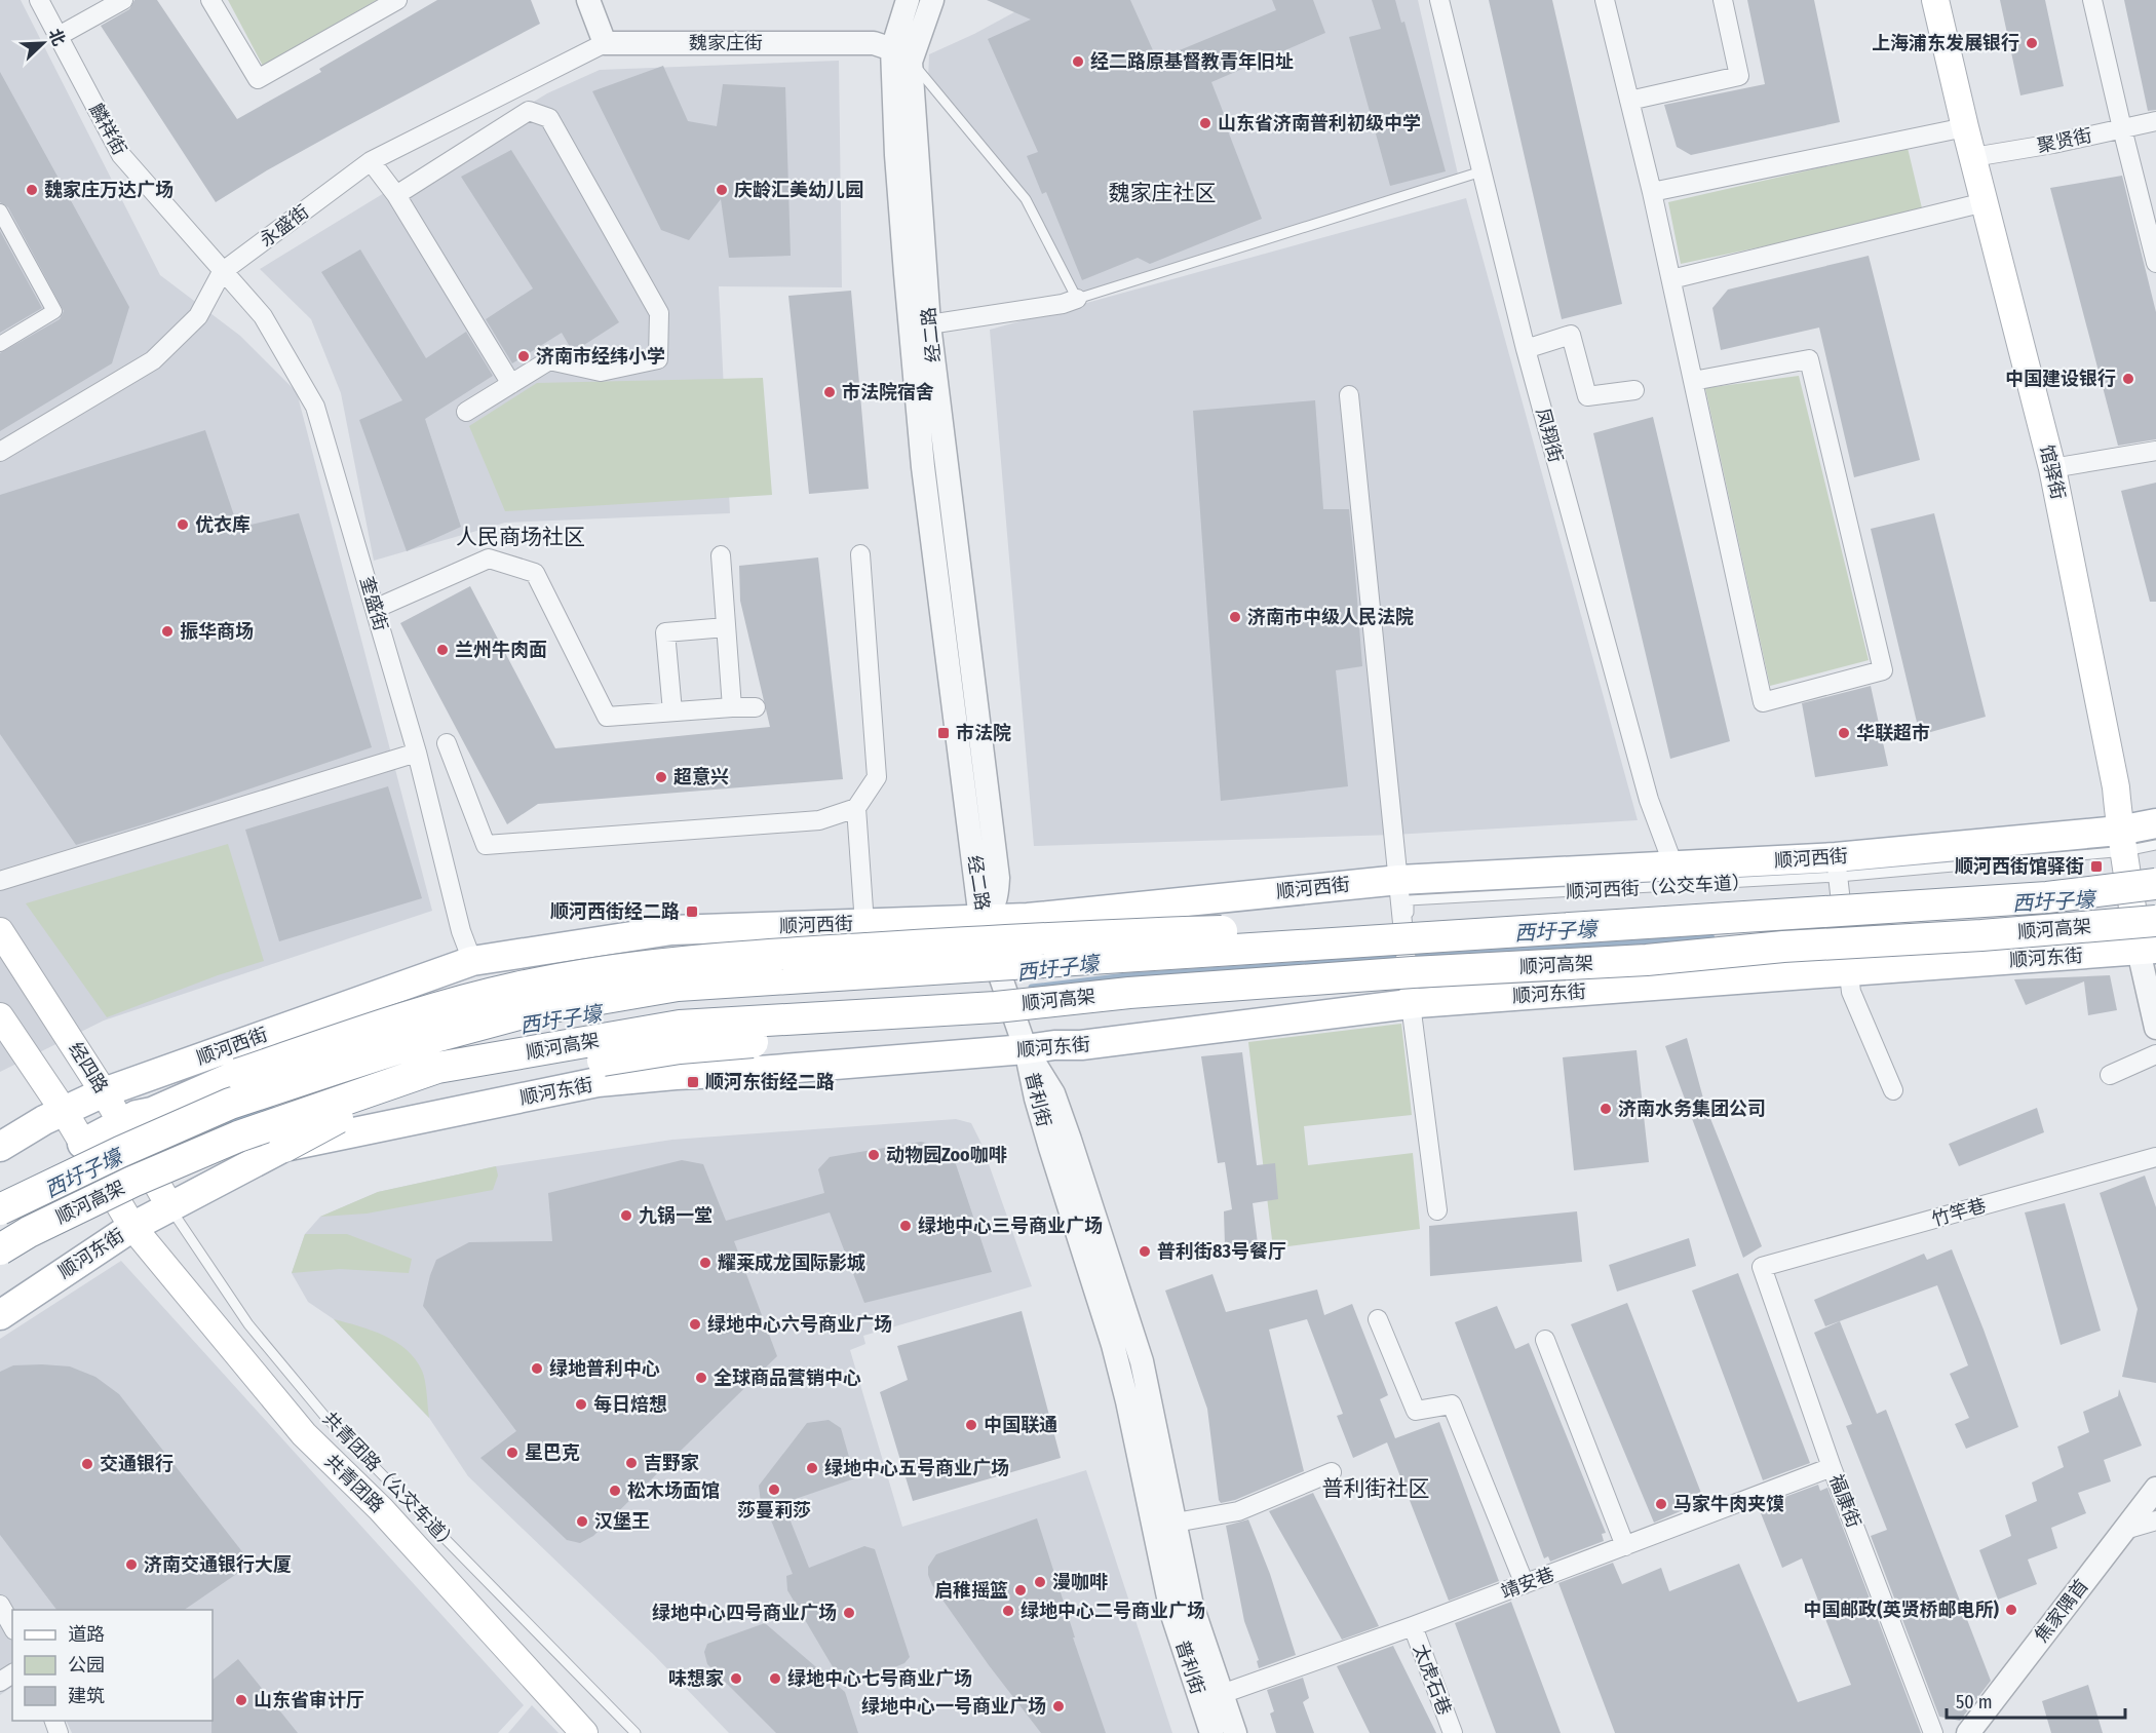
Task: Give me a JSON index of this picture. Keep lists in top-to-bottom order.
{
  "streets": {
    "highway": ["顺河高架"],
    "main road": [
      "馆驿街",
      "顺河西街",
      "顺河东街",
      "经四路",
      "共青团路"
    ],
    "street": [
      "魏家庄街",
      "麟祥街",
      "聚贤街",
      "永盛街",
      "经二路",
      "凤翔街",
      "奎盛街",
      "普利街",
      "竹竿巷",
      "福康街",
      "靖安巷",
      "焦家隅首",
      "太虎石巷"
    ],
    "lane": ["顺河西街（公交车道）", "共青团路（公交车道）"]
  },
  "crossings": [
    ["魏家庄街", "永盛街"],
    ["魏家庄街", "经二路"],
    ["麟祥街", "永盛街"],
    ["麟祥街", "奎盛街"],
    ["聚贤街", "馆驿街"],
    ["永盛街", "奎盛街"],
    ["经二路", "顺河西街"],
    ["凤翔街", "顺河西街"],
    ["馆驿街", "顺河西街"],
    ["馆驿街", "顺河高架"],
    ["馆驿街", "顺河东街"],
    ["奎盛街", "顺河西街"],
    ["顺河西街", "顺河西街（公交车道）"],
    ["顺河西街", "经四路"],
    ["顺河高架", "顺河东街"],
    ["顺河东街", "经四路"],
    ["顺河东街", "普利街"],
    ["顺河东街", "共青团路（公交车道）"],
    ["顺河东街", "共青团路"],
    ["经四路", "共青团路（公交车道）"],
    ["普利街", "靖安巷"],
    ["竹竿巷", "福康街"],
    ["福康街", "靖安巷"],
    ["靖安巷", "太虎石巷"]
  ],
  "districts": ["魏家庄社区", "人民商场社区", "普利街社区"],
  "water": ["西圩子壕"],
  "places": {
    "other": [
      "上海浦东发展银行",
      "经二路原基督教青年旧址",
      "山东省济南普利初级中学",
      "魏家庄万达广场",
      "庆龄汇美幼儿园",
      "济南市经纬小学",
      "中国建设银行",
      "市法院宿舍",
      "优衣库",
      "济南市中级人民法院",
      "振华商场",
      "兰州牛肉面",
      "华联超市",
      "超意兴",
      "济南水务集团公司",
      "动物园Zoo咖啡",
      "九锅一堂",
      "绿地中心三号商业广场",
      "普利街83号餐厅",
      "耀莱成龙国际影城",
      "绿地中心六号商业广场",
      "绿地普利中心",
      "全球商品营销中心",
      "每日焙想",
      "中国联通",
      "星巴克",
      "吉野家",
      "交通银行",
      "绿地中心五号商业广场",
      "莎蔓莉莎",
      "松木场面馆",
      "马家牛肉夹馍",
      "汉堡王",
      "济南交通银行大厦",
      "漫咖啡",
      "启稚摇篮",
      "中国邮政(英贤桥邮电所)",
      "绿地中心二号商业广场",
      "绿地中心四号商业广场",
      "味想家",
      "绿地中心七号商业广场",
      "山东省审计厅",
      "绿地中心一号商业广场"
    ],
    "transit": [
      "市法院",
      "顺河西街馆驿街",
      "顺河西街经二路",
      "顺河东街经二路"
    ]
  },
  "legend": ["道路", "公园", "建筑"],
  "scale_bar": "50 m",
  "north": "top right"
}
